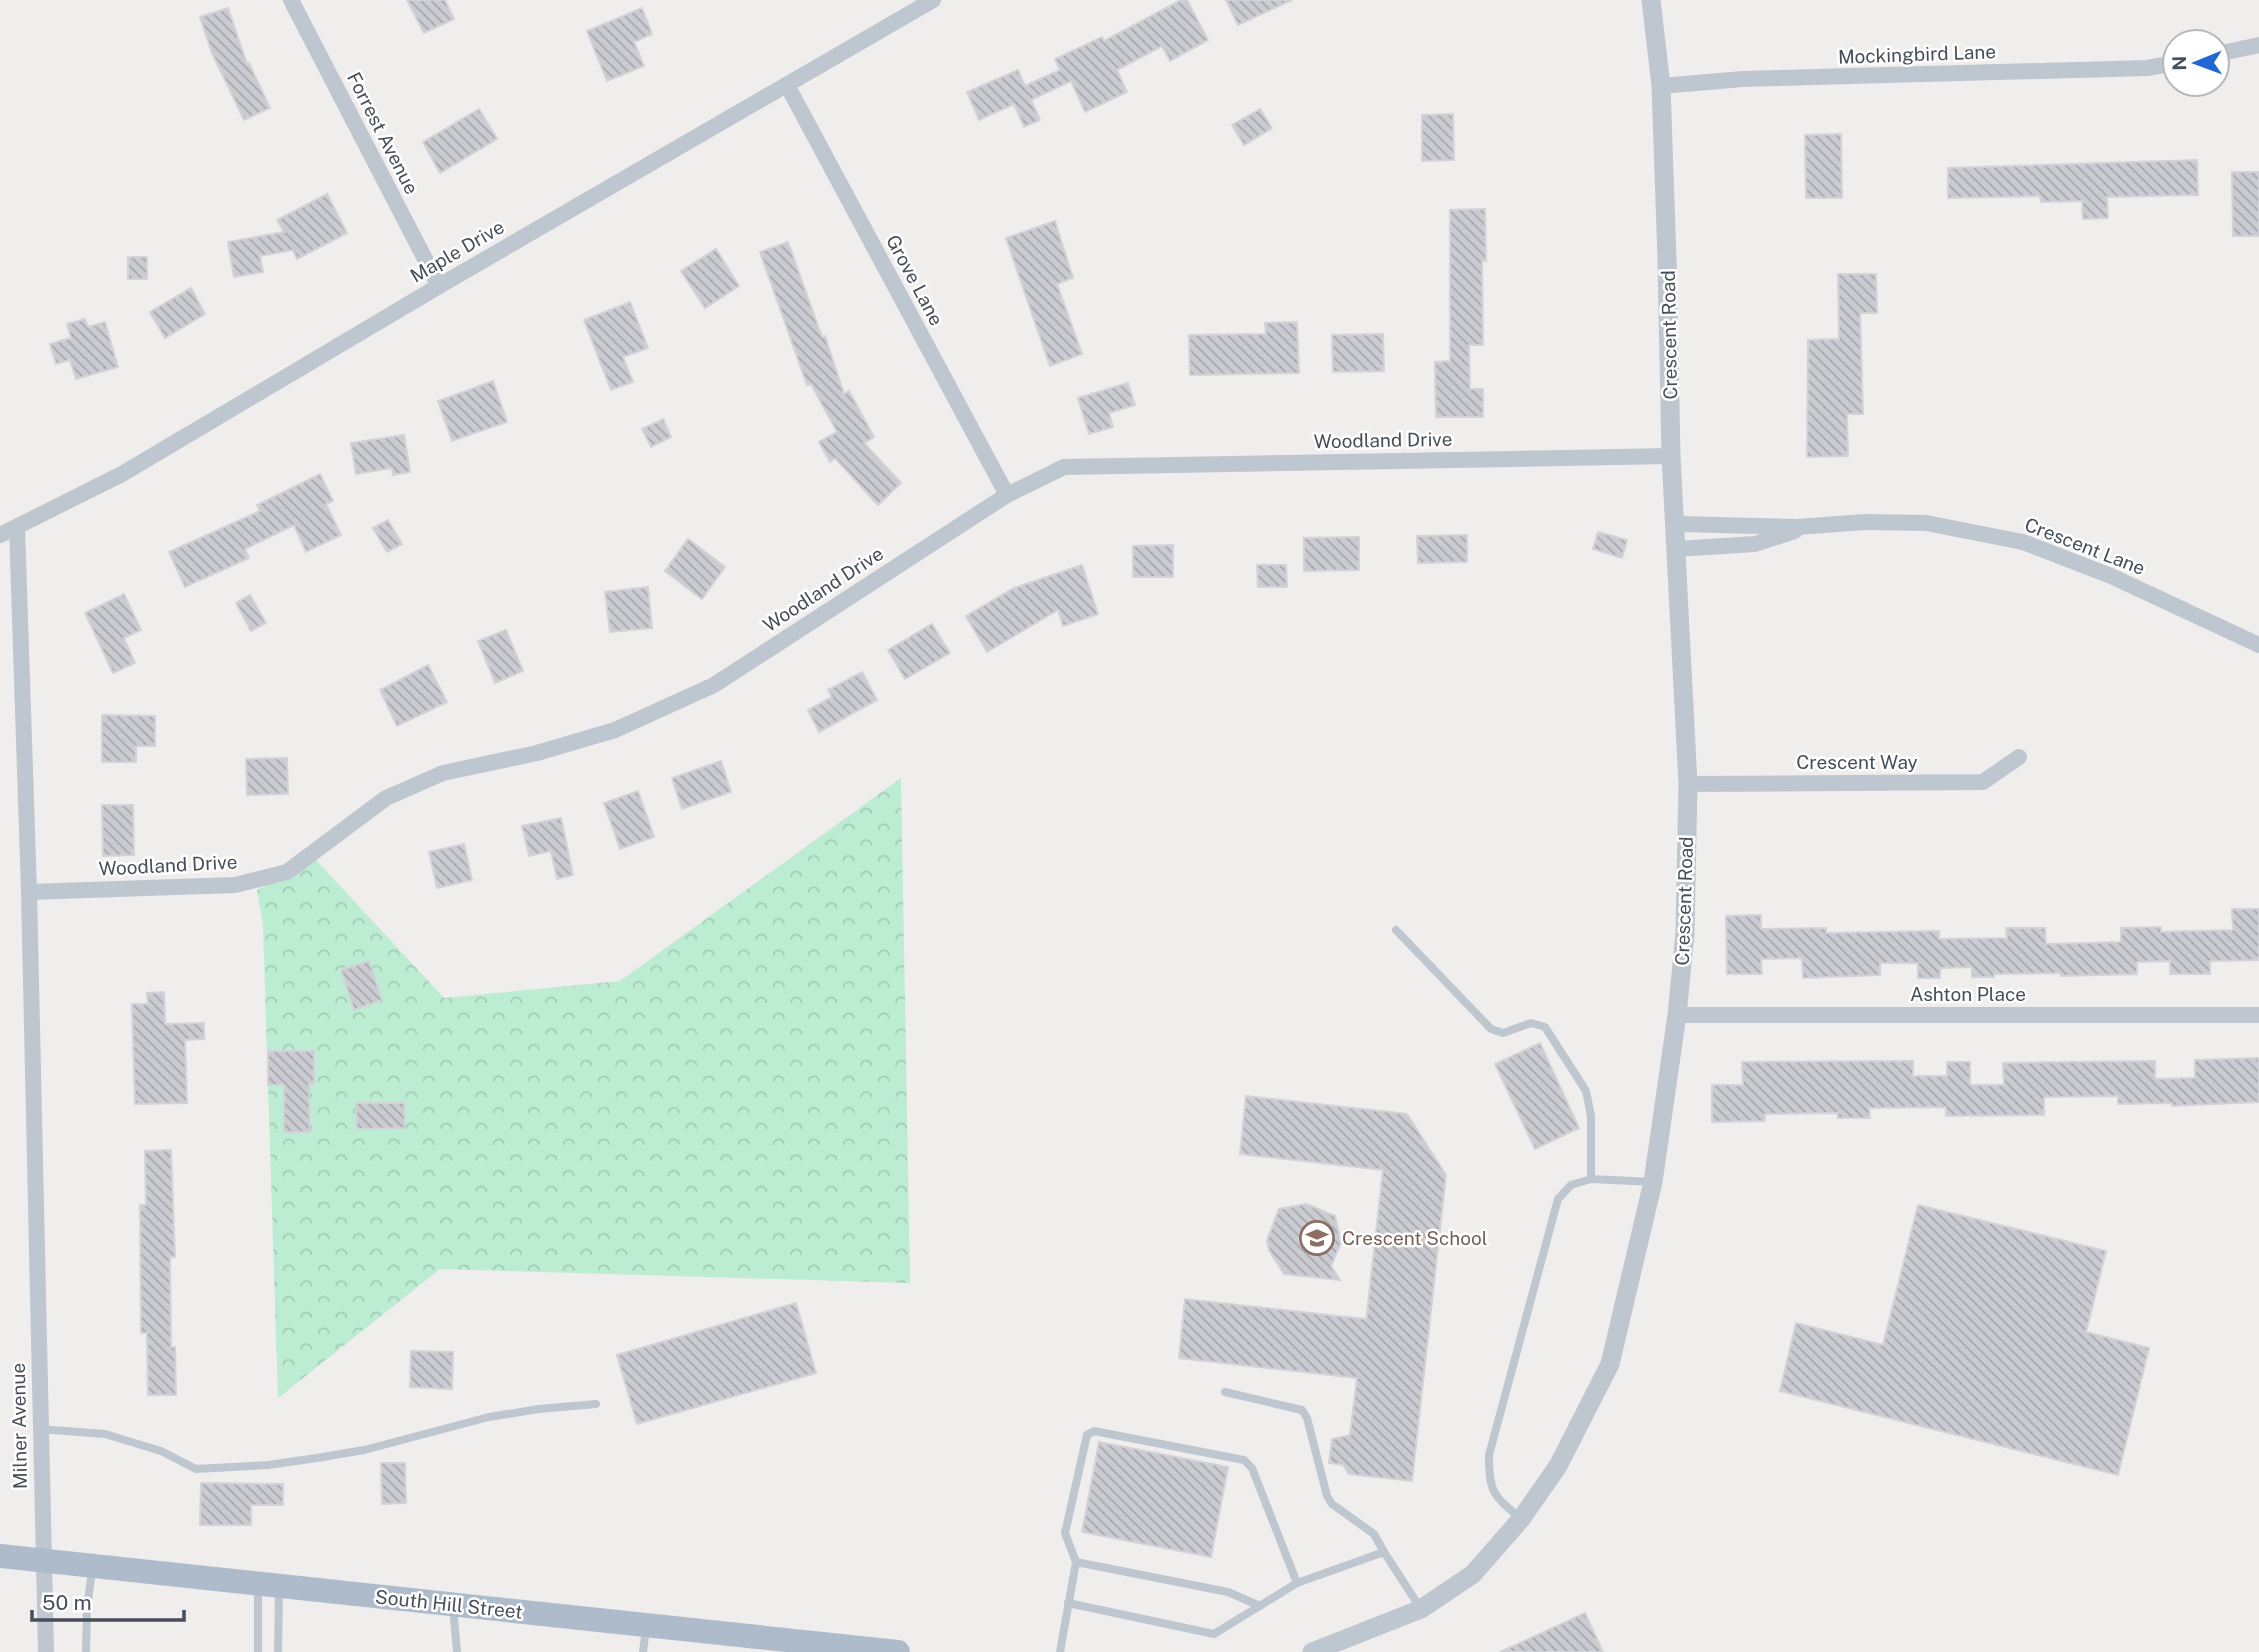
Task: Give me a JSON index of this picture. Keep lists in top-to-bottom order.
{
  "streets": {
    "main road": ["South Hill Street"],
    "street": [
      "Mockingbird Lane",
      "Forrest Avenue",
      "Maple Drive",
      "Grove Lane",
      "Crescent Road",
      "Woodland Drive",
      "Crescent Lane",
      "Crescent Way",
      "Ashton Place",
      "Milner Avenue"
    ]
  },
  "crossings": [
    ["Mockingbird Lane", "Crescent Road"],
    ["Forrest Avenue", "Maple Drive"],
    ["Maple Drive", "Grove Lane"],
    ["Maple Drive", "Milner Avenue"],
    ["Grove Lane", "Woodland Drive"],
    ["Crescent Road", "Woodland Drive"],
    ["Crescent Road", "Crescent Lane"],
    ["Crescent Road", "Crescent Way"],
    ["Crescent Road", "Ashton Place"],
    ["Woodland Drive", "Milner Avenue"],
    ["Milner Avenue", "South Hill Street"]
  ],
  "places": {
    "school or university": ["Crescent School"]
  },
  "scale_bar": "50 m",
  "north": "left"
}
